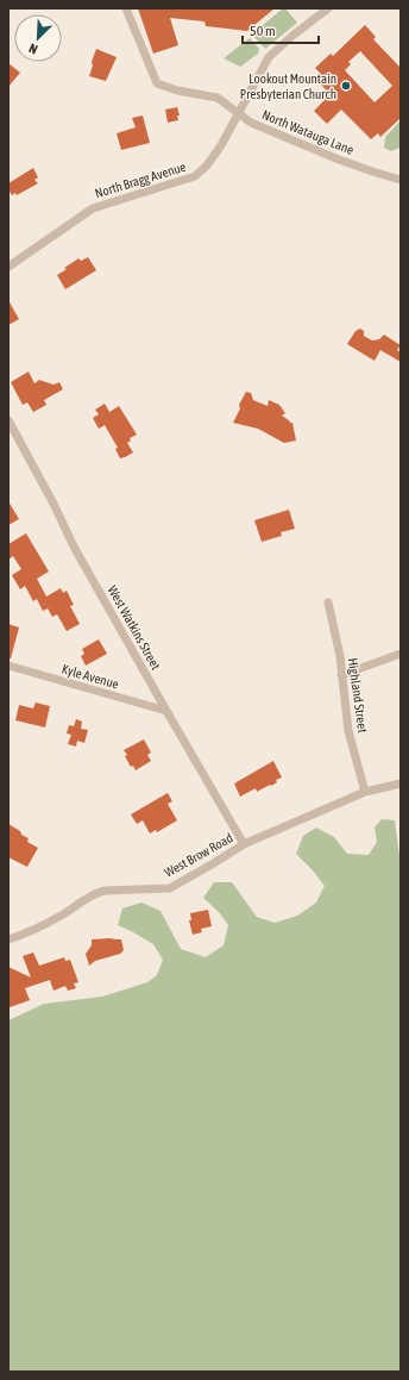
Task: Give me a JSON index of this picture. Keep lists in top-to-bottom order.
{
  "streets": {
    "street": [
      "North Watauga Lane",
      "North Bragg Avenue",
      "West Watkins Street",
      "Kyle Avenue",
      "Highland Street",
      "West Brow Road"
    ]
  },
  "crossings": [
    ["North Watauga Lane", "North Bragg Avenue"],
    ["West Watkins Street", "Kyle Avenue"],
    ["West Watkins Street", "West Brow Road"],
    ["Highland Street", "West Brow Road"]
  ],
  "places": ["Lookout Mountain Presbyterian Church"],
  "scale_bar": "50 m",
  "north": "bottom left"
}
